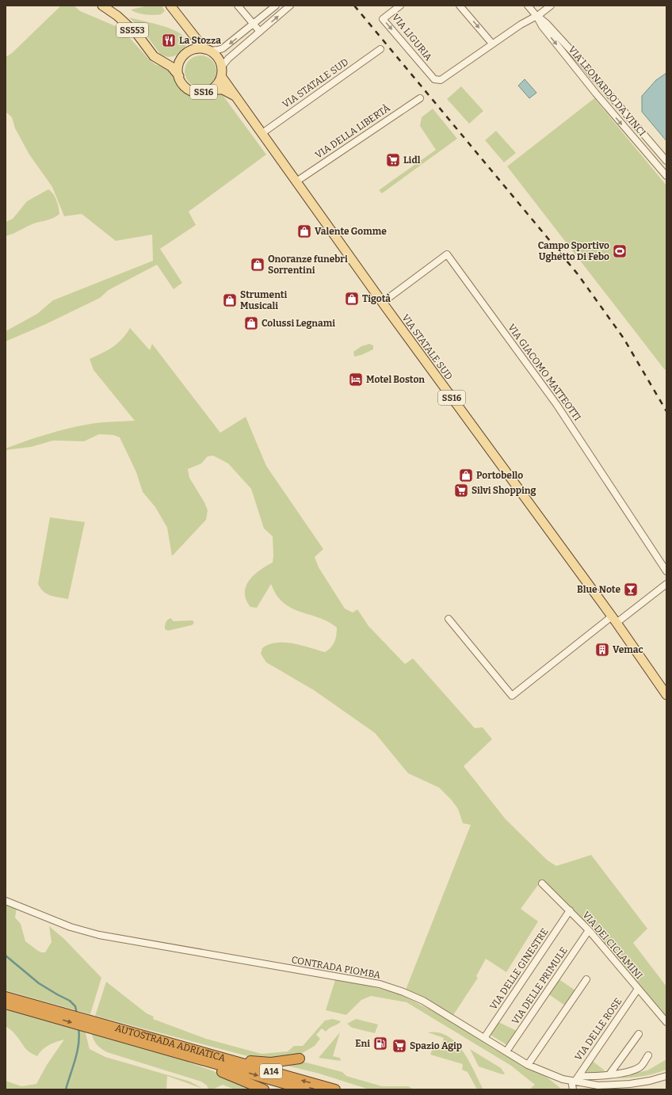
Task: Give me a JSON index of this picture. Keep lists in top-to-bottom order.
{
  "streets": {
    "highway": ["AUTOSTRADA ADRIATICA", "A14"],
    "main road": ["SS553", "VIA STATALE SUD", "SS16"],
    "street": [
      "VIA LIGURIA",
      "VIA LEONARDO DA VINCI",
      "VIA DELLA LIBERTÀ",
      "VIA GIACOMO MATTEOTTI",
      "VIA DEI CICLAMINI",
      "CONTRADA PIOMBA",
      "VIA DELLE GINESTRE",
      "VIA DELLE PRIMULE",
      "VIA DELLE ROSE"
    ]
  },
  "crossings": [
    ["SS553", "VIA STATALE SUD"],
    ["SS553", "SS16"],
    ["VIA STATALE SUD", "SS16"],
    ["VIA STATALE SUD", "VIA DELLA LIBERTÀ"],
    ["VIA STATALE SUD", "VIA GIACOMO MATTEOTTI"],
    ["VIA DEI CICLAMINI", "VIA DELLE GINESTRE"],
    ["VIA DEI CICLAMINI", "VIA DELLE PRIMULE"],
    ["VIA DEI CICLAMINI", "VIA DELLE ROSE"],
    ["CONTRADA PIOMBA", "VIA DELLE GINESTRE"],
    ["CONTRADA PIOMBA", "VIA DELLE PRIMULE"],
    ["CONTRADA PIOMBA", "VIA DELLE ROSE"]
  ],
  "places": {
    "restaurant": ["La Stozza"],
    "supermarket": ["Lidl", "Silvi Shopping", "Spazio Agip"],
    "shop": [
      "Valente Gomme",
      "Onoranze funebri Sorrentini",
      "Tigotà",
      "Strumenti Musicali",
      "Colussi Legnami",
      "Portobello"
    ],
    "sports": ["Campo Sportivo Ughetto Di Febo"],
    "hotel": ["Motel Boston"],
    "bar": ["Blue Note"],
    "building": ["Vemac"],
    "fuel station": ["Eni"]
  }
}
